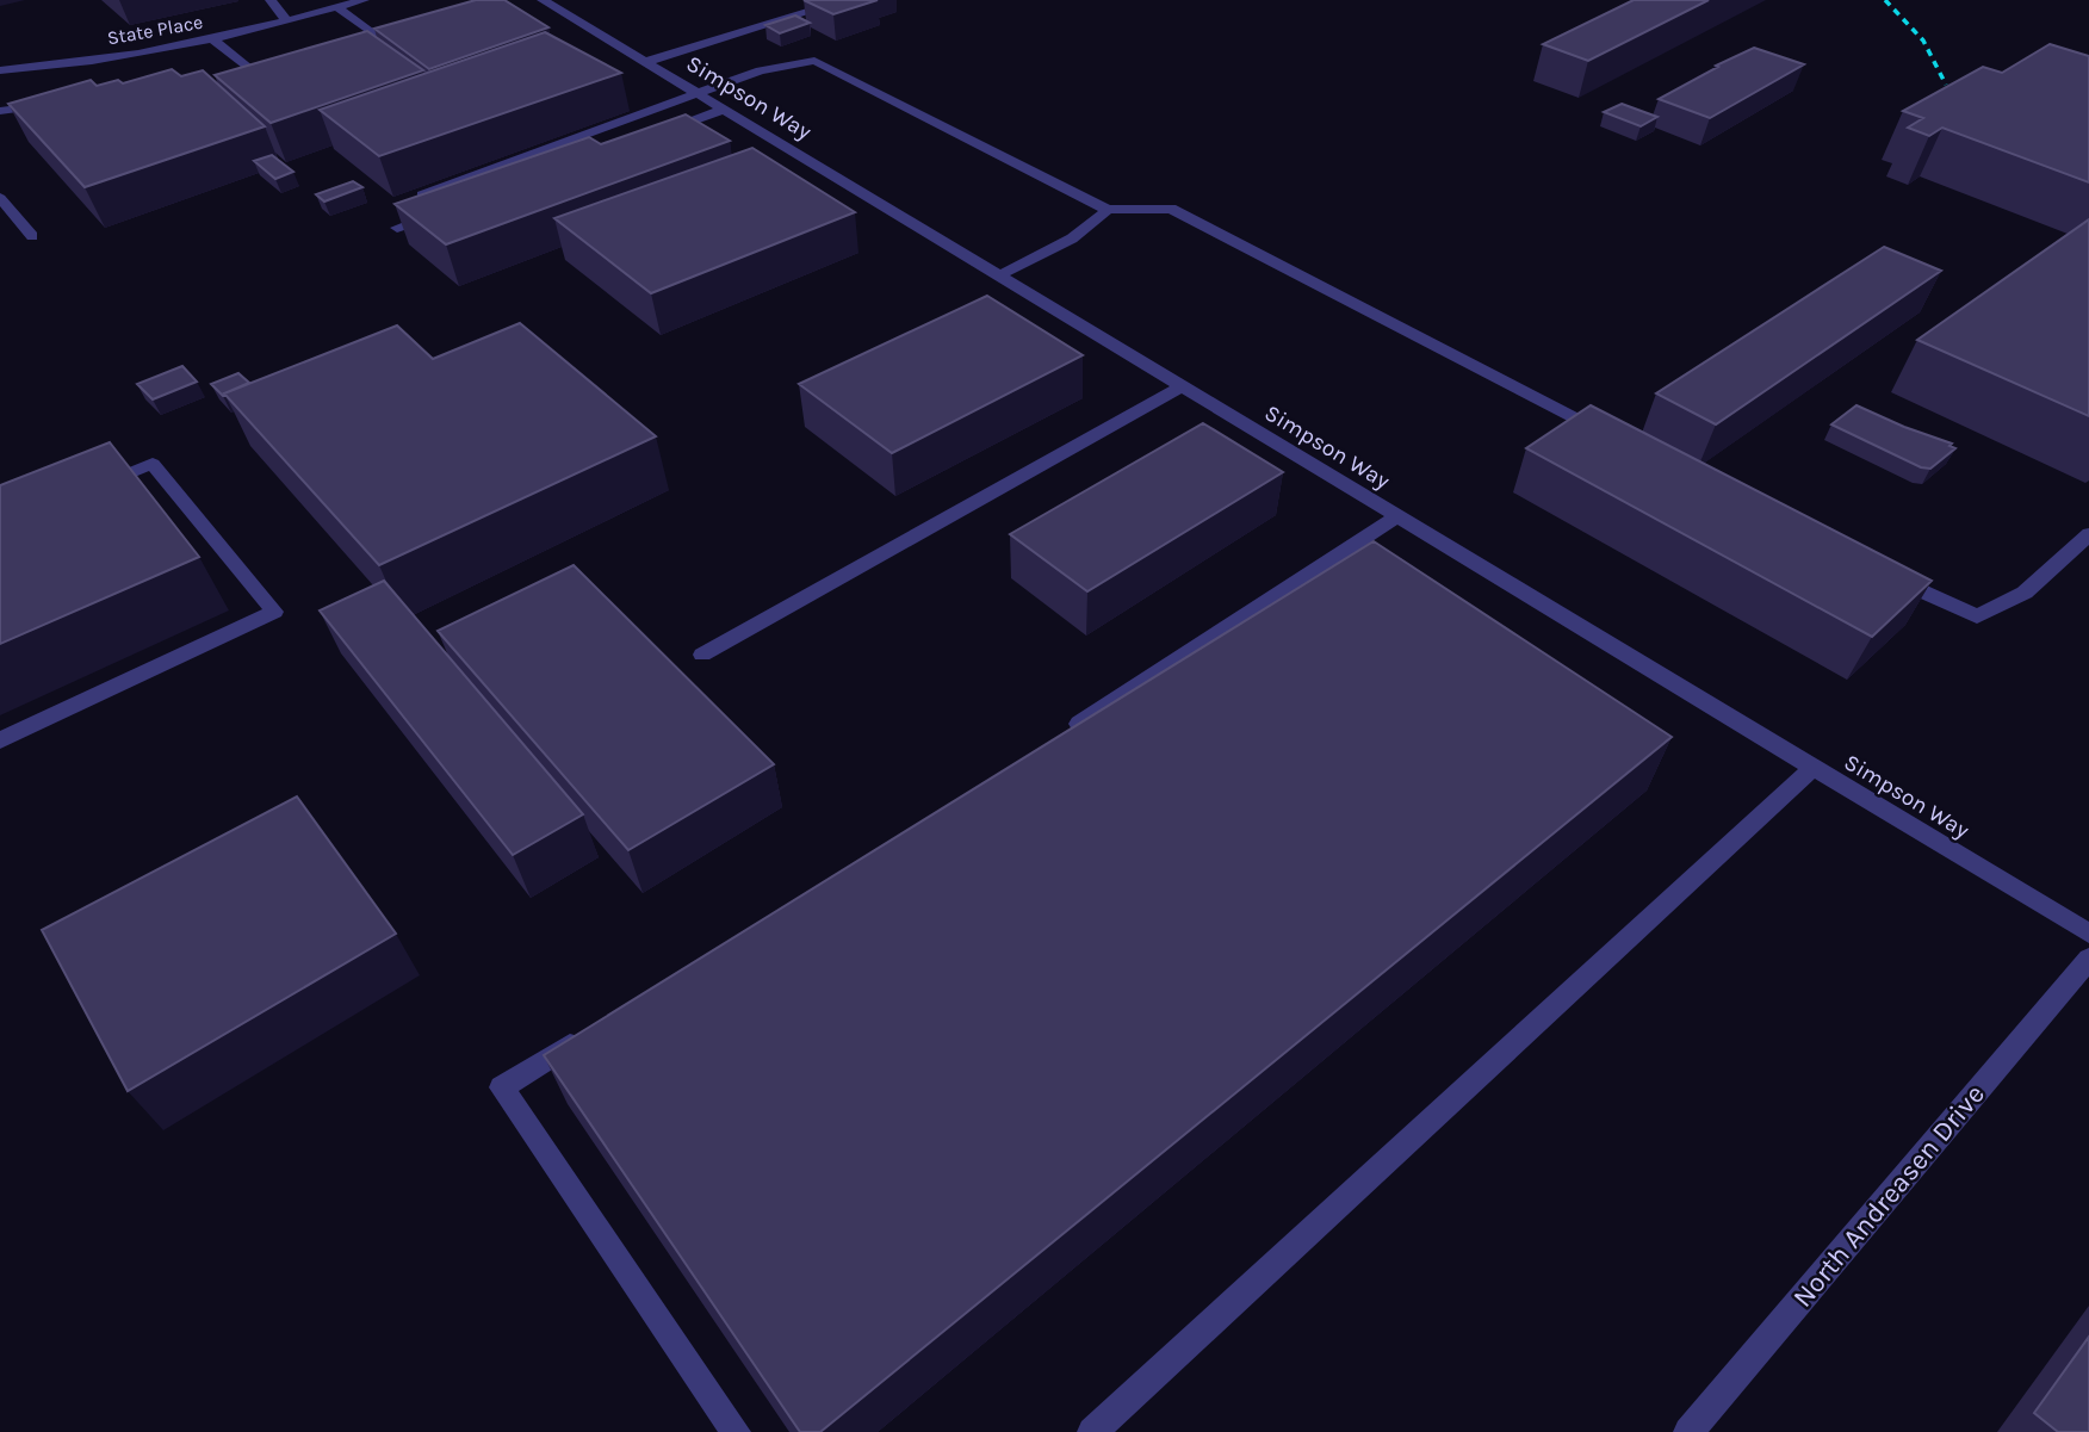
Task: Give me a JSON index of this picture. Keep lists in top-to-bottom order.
{
  "streets": {
    "street": ["State Place", "Simpson Way", "North Andreasen Drive"]
  }
}
